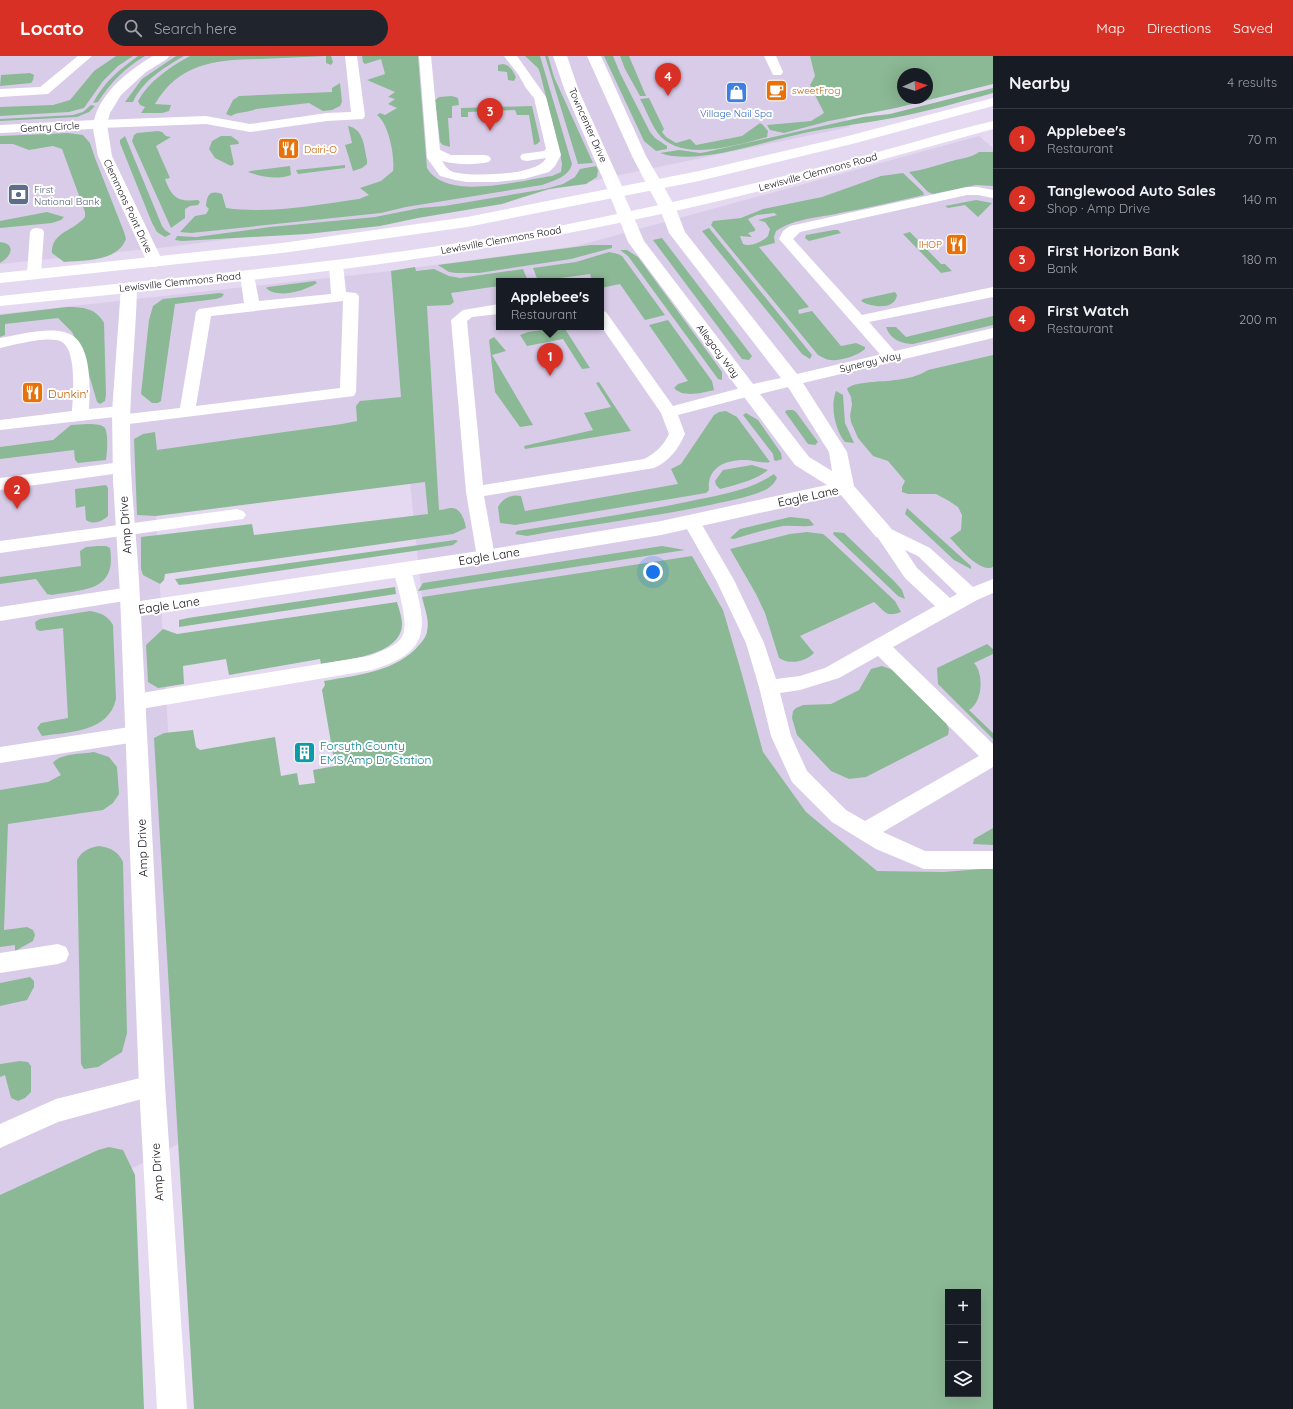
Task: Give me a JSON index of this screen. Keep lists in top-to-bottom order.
{
  "streets": {
    "street": [
      "Towncenter Drive",
      "Gentry Circle",
      "Lewisville Clemmons Road",
      "Clemmons Point Drive",
      "Allegacy Way",
      "Synergy Way",
      "Eagle Lane",
      "Amp Drive"
    ]
  },
  "crossings": [
    ["Towncenter Drive", "Lewisville Clemmons Road"],
    ["Towncenter Drive", "Allegacy Way"],
    ["Gentry Circle", "Clemmons Point Drive"],
    ["Lewisville Clemmons Road", "Clemmons Point Drive"],
    ["Lewisville Clemmons Road", "Allegacy Way"],
    ["Lewisville Clemmons Road", "Amp Drive"],
    ["Allegacy Way", "Synergy Way"],
    ["Allegacy Way", "Eagle Lane"],
    ["Eagle Lane", "Amp Drive"]
  ],
  "places": {
    "cafe": ["sweetFrog"],
    "shop": ["Village Nail Spa"],
    "restaurant": ["Dairi-O", "IHOP", "Dunkin'"],
    "bank": ["First National Bank"],
    "building": ["Forsyth County EMS Amp Dr Station"]
  },
  "north": "right",
  "page": {
    "header": "Locato",
    "search": "Search here",
    "nav": ["Map", "Directions", "Saved"],
    "heading": ["Nearby", "4 results"],
    "pins": [
      "4",
      "3",
      "1",
      "2"
    ],
    "list": [
      {
        "mark": "1",
        "name": "Applebee's",
        "note": "Restaurant",
        "value": "70 m"
      },
      {
        "mark": "2",
        "name": "Tanglewood Auto Sales",
        "note": "Shop · Amp Drive",
        "value": "140 m"
      },
      {
        "mark": "3",
        "name": "First Horizon Bank",
        "note": "Bank",
        "value": "180 m"
      },
      {
        "mark": "4",
        "name": "First Watch",
        "note": "Restaurant",
        "value": "200 m"
      }
    ],
    "popup": ["Applebee's", "Restaurant"],
    "map_buttons": ["+", "−"]
  }
}
